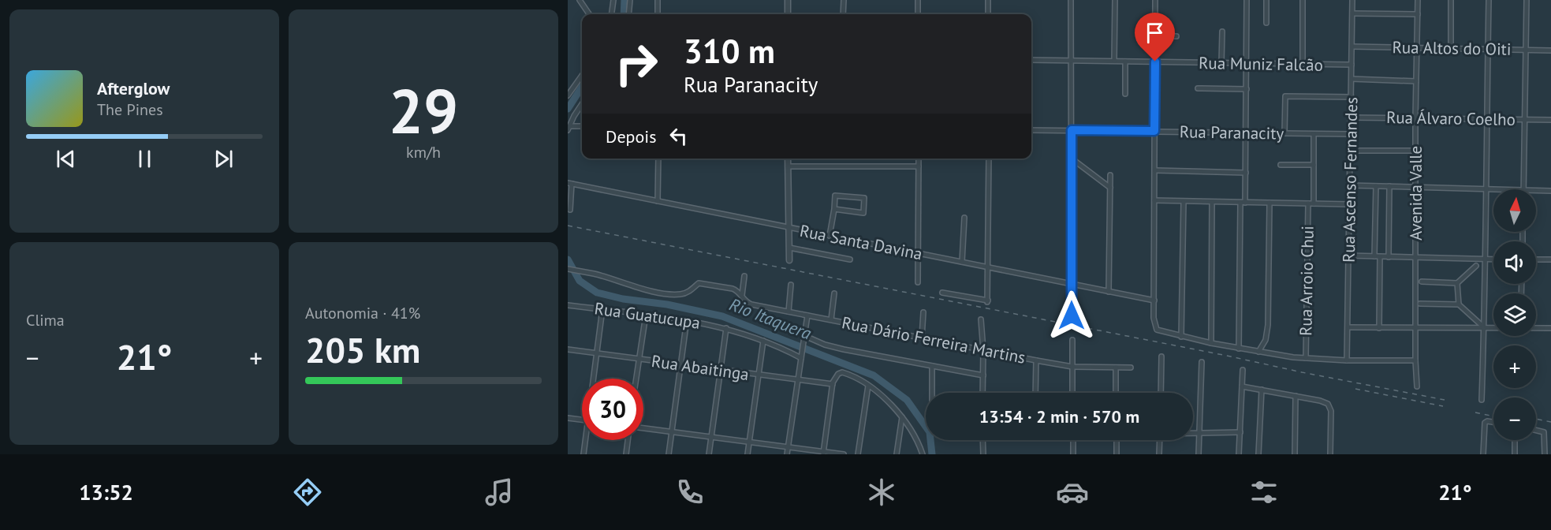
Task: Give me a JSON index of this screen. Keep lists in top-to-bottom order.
{
  "streets": {
    "street": [
      "Rua Altos do Oiti",
      "Rua Muniz Falcão",
      "Rua Álvaro Coelho",
      "Rua Paranacity",
      "Rua Ascenso Fernandes",
      "Avenida Valle",
      "Rua Santa Davina",
      "Rua Arroio Chui",
      "Rua Guatucupa",
      "Rua Dário Ferreira Martins",
      "Rua Abaitinga"
    ]
  },
  "crossings": [
    ["Rua Altos do Oiti", "Rua Ascenso Fernandes"],
    ["Rua Altos do Oiti", "Avenida Valle"],
    ["Rua Muniz Falcão", "Rua Ascenso Fernandes"],
    ["Rua Álvaro Coelho", "Rua Ascenso Fernandes"],
    ["Rua Álvaro Coelho", "Avenida Valle"],
    ["Rua Paranacity", "Rua Ascenso Fernandes"]
  ],
  "water": ["Rio Itaquera"],
  "north": "top",
  "page": {
    "tile": [
      ["29", "km/h"],
      "Clima",
      ["Autonomia · 41%", "205 km"]
    ],
    "turn": ["310 m", "Rua Paranacity"],
    "song": ["Afterglow", "The Pines"],
    "then": "Depois",
    "map_buttons": ["+", "−"],
    "heat": ["−", "21°", "+"],
    "limit": "30",
    "trip": "13:54 · 2 min · 570 m",
    "tabs": ["13:52", "21°"]
  }
}
